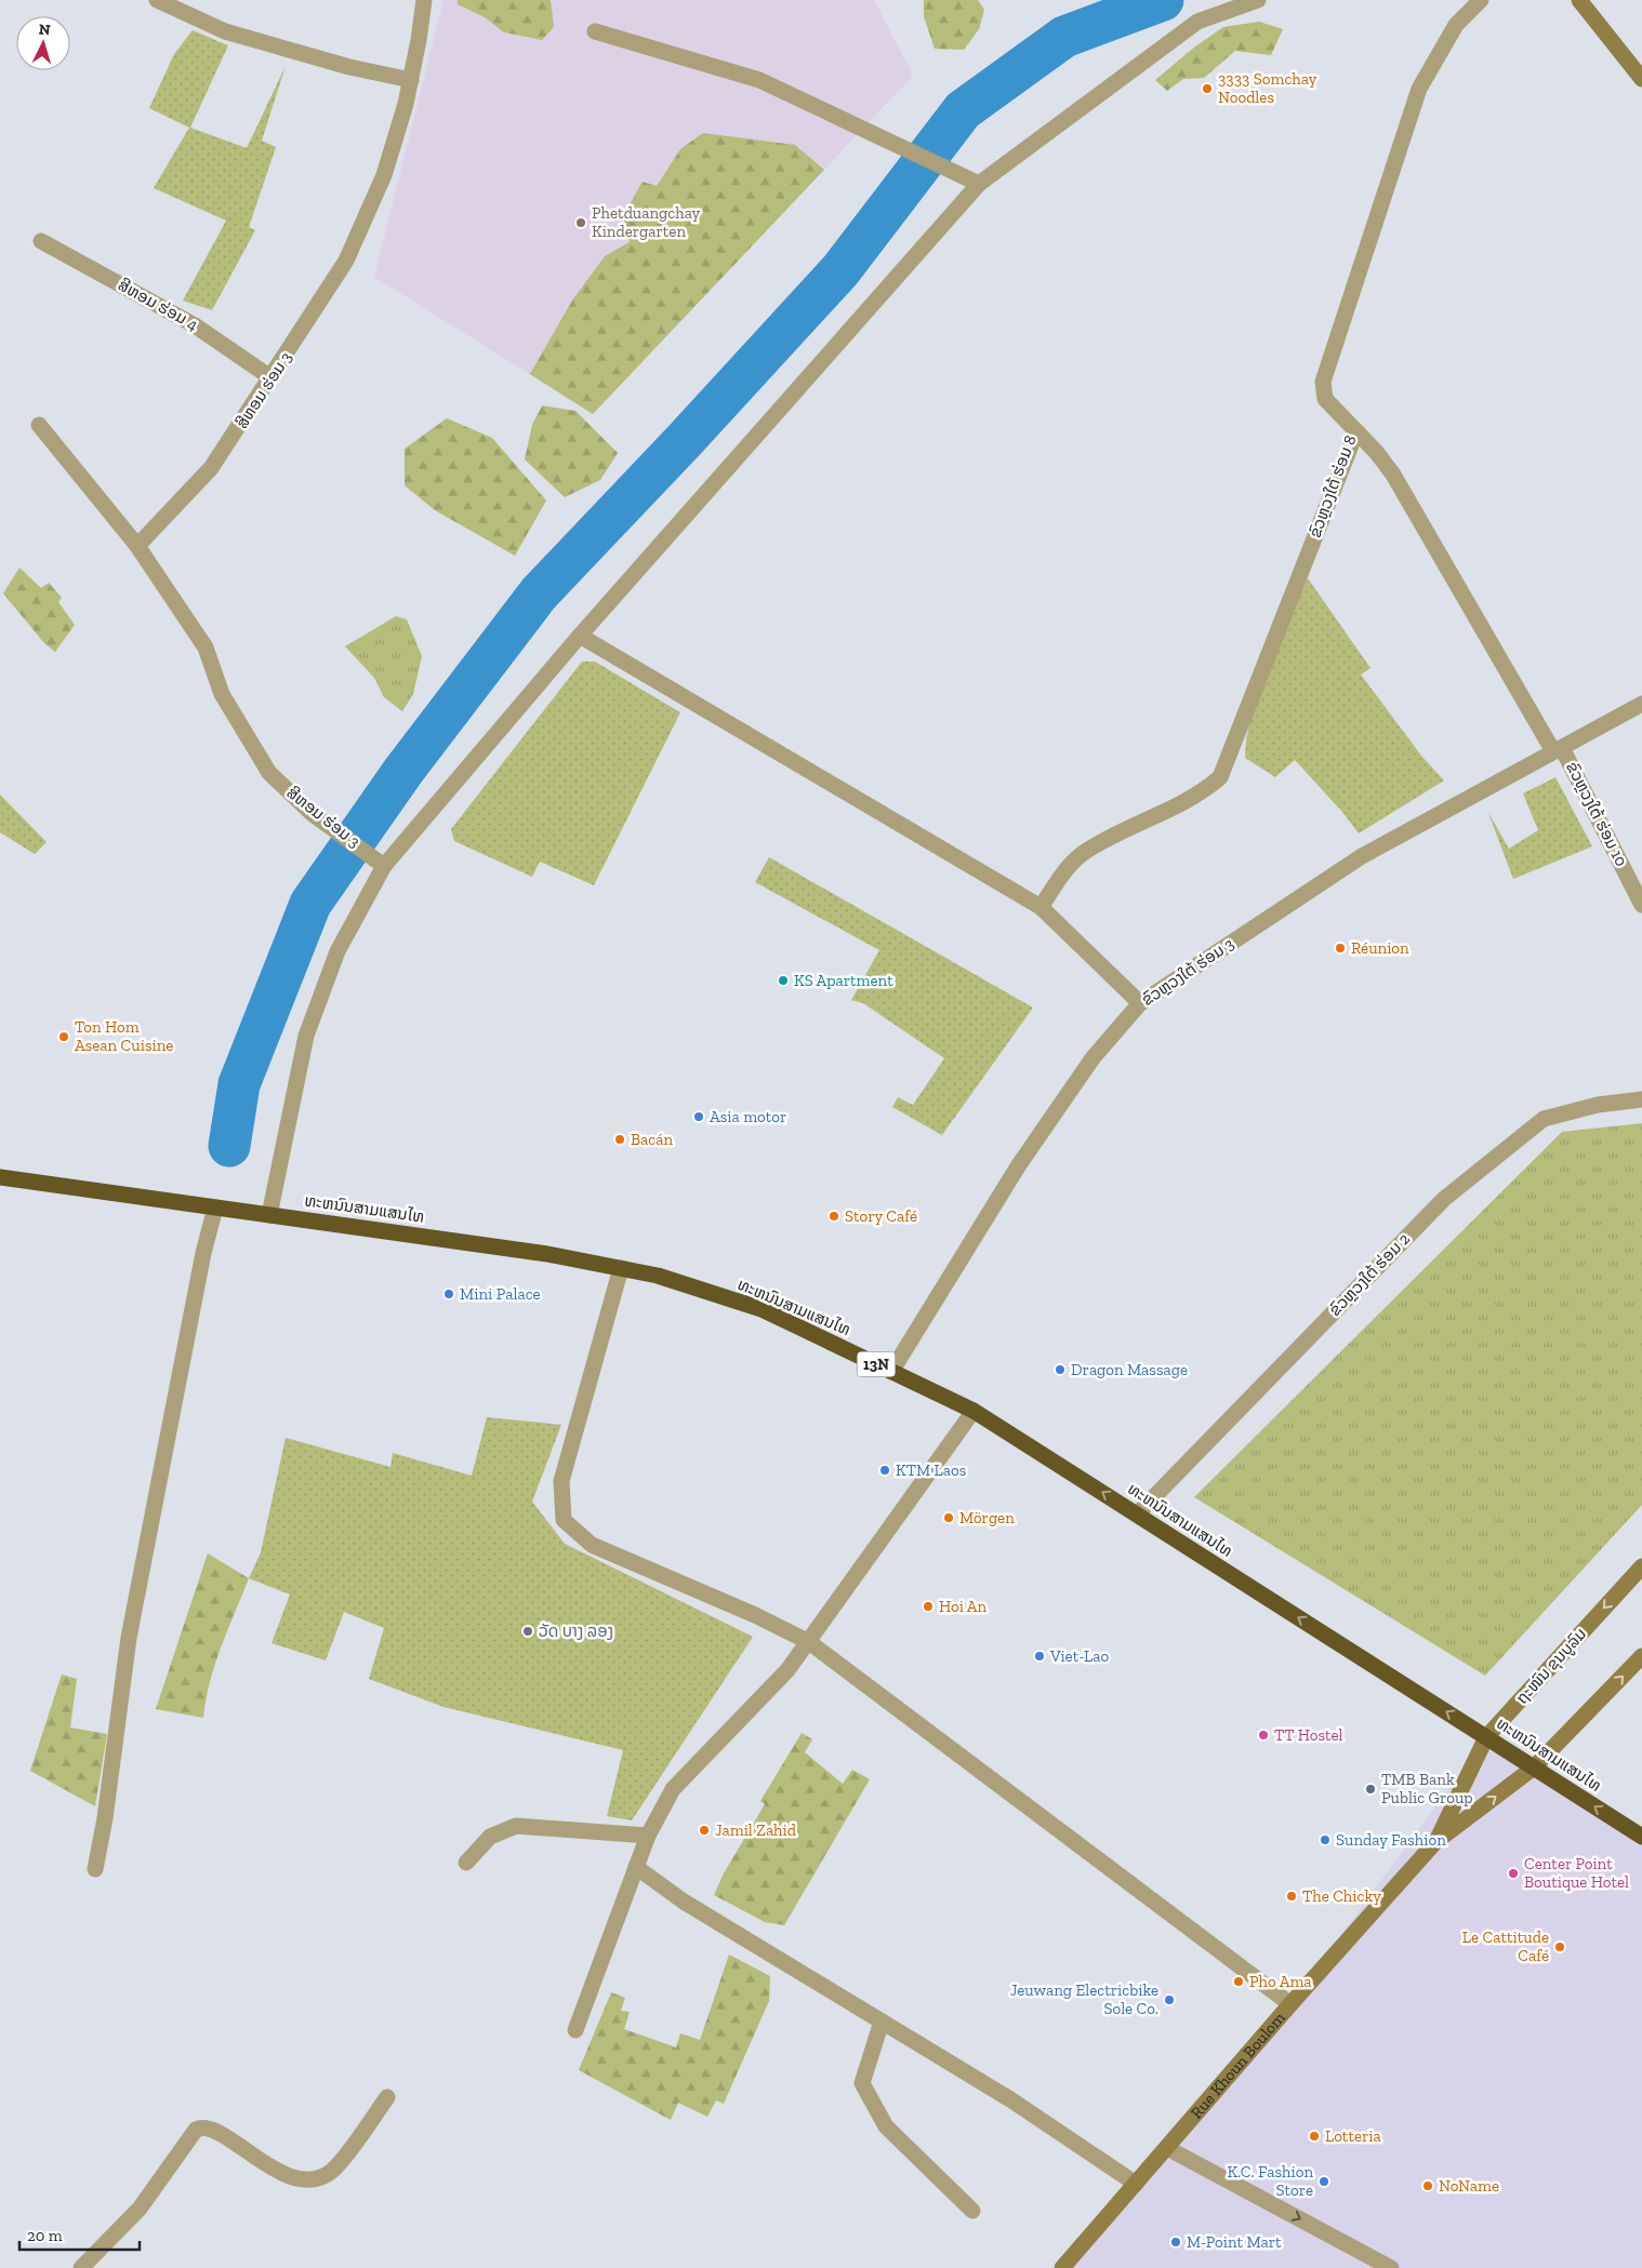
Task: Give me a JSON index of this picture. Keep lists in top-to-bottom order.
{
  "streets": {
    "highway": ["ທະຫນົນສາມແສນໄທ", "13N"],
    "street": [
      "ສີຫອມ ຮ່ອມ 4",
      "ສີຫອມ ຮ່ອມ 3",
      "ຂົວຫຼວງໃຕ້ ຮ່ອມ 8",
      "ຂົວຫຼວງໃຕ້ ຮ່ອມ 10",
      "ຂົວຫຼວງໃຕ້ ຮ່ອມ 3",
      "ຂົວຫຼວງໃຕ້ ຮ່ອມ 2",
      "ຖະໜົນ ຂຸນບູລົມ",
      "Rue Khoun Boulom"
    ]
  },
  "crossings": [
    ["ສີຫອມ ຮ່ອມ 4", "ສີຫອມ ຮ່ອມ 3"],
    ["ຂົວຫຼວງໃຕ້ ຮ່ອມ 10", "ຂົວຫຼວງໃຕ້ ຮ່ອມ 3"],
    ["ຂົວຫຼວງໃຕ້ ຮ່ອມ 3", "ທະຫນົນສາມແສນໄທ"],
    ["ທະຫນົນສາມແສນໄທ", "ຂົວຫຼວງໃຕ້ ຮ່ອມ 2"],
    ["ທະຫນົນສາມແສນໄທ", "ຖະໜົນ ຂຸນບູລົມ"],
    ["ຖະໜົນ ຂຸນບູລົມ", "Rue Khoun Boulom"]
  ],
  "one_way": ["ທະຫນົນສາມແສນໄທ"],
  "places": [
    "3333 Somchay Noodles",
    "Phetduangchay Kindergarten",
    "Réunion",
    "KS Apartment",
    "Ton Hom Asean Cuisine",
    "Asia motor",
    "Bacán",
    "Story Café",
    "Mini Palace",
    "Dragon Massage",
    "KTM Laos",
    "Mörgen",
    "Hoi An",
    "ວັດ ບາງ ລອງ",
    "Viet-Lao",
    "TT Hostel",
    "TMB Bank Public Group",
    "Jamil Zahid",
    "Sunday Fashion",
    "Center Point Boutique Hotel",
    "The Chicky",
    "Le Cattitude Café",
    "Pho Ama",
    "Jeuwang Electricbike Sole Co.",
    "Lotteria",
    "K.C. Fashion Store",
    "NoName",
    "M-Point Mart"
  ],
  "scale_bar": "20 m",
  "north": "top"
}
